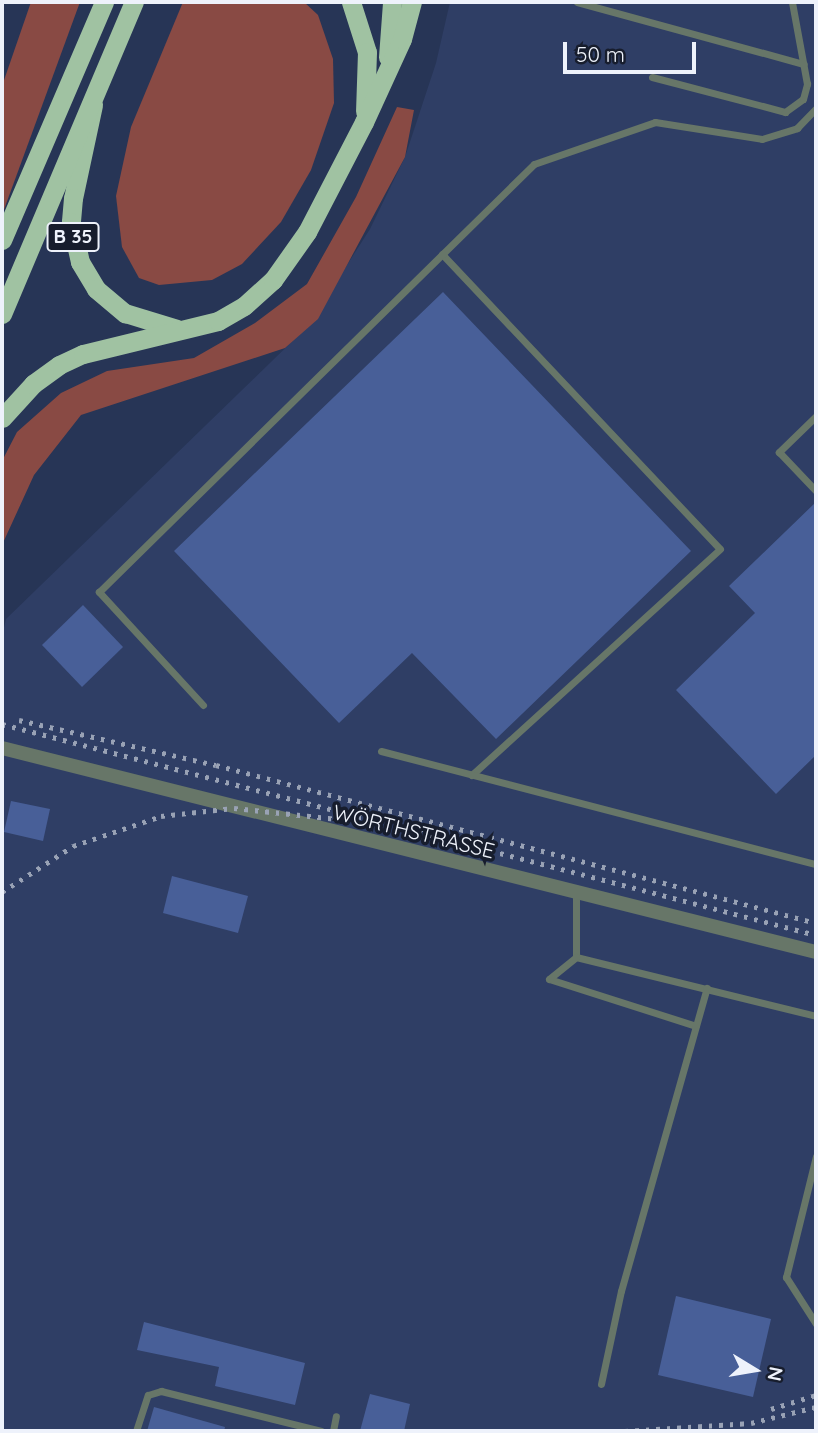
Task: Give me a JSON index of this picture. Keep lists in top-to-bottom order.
{
  "streets": {
    "highway": ["B 35"],
    "street": ["WÖRTHSTRASSE"]
  },
  "scale_bar": "50 m",
  "north": "right"
}
